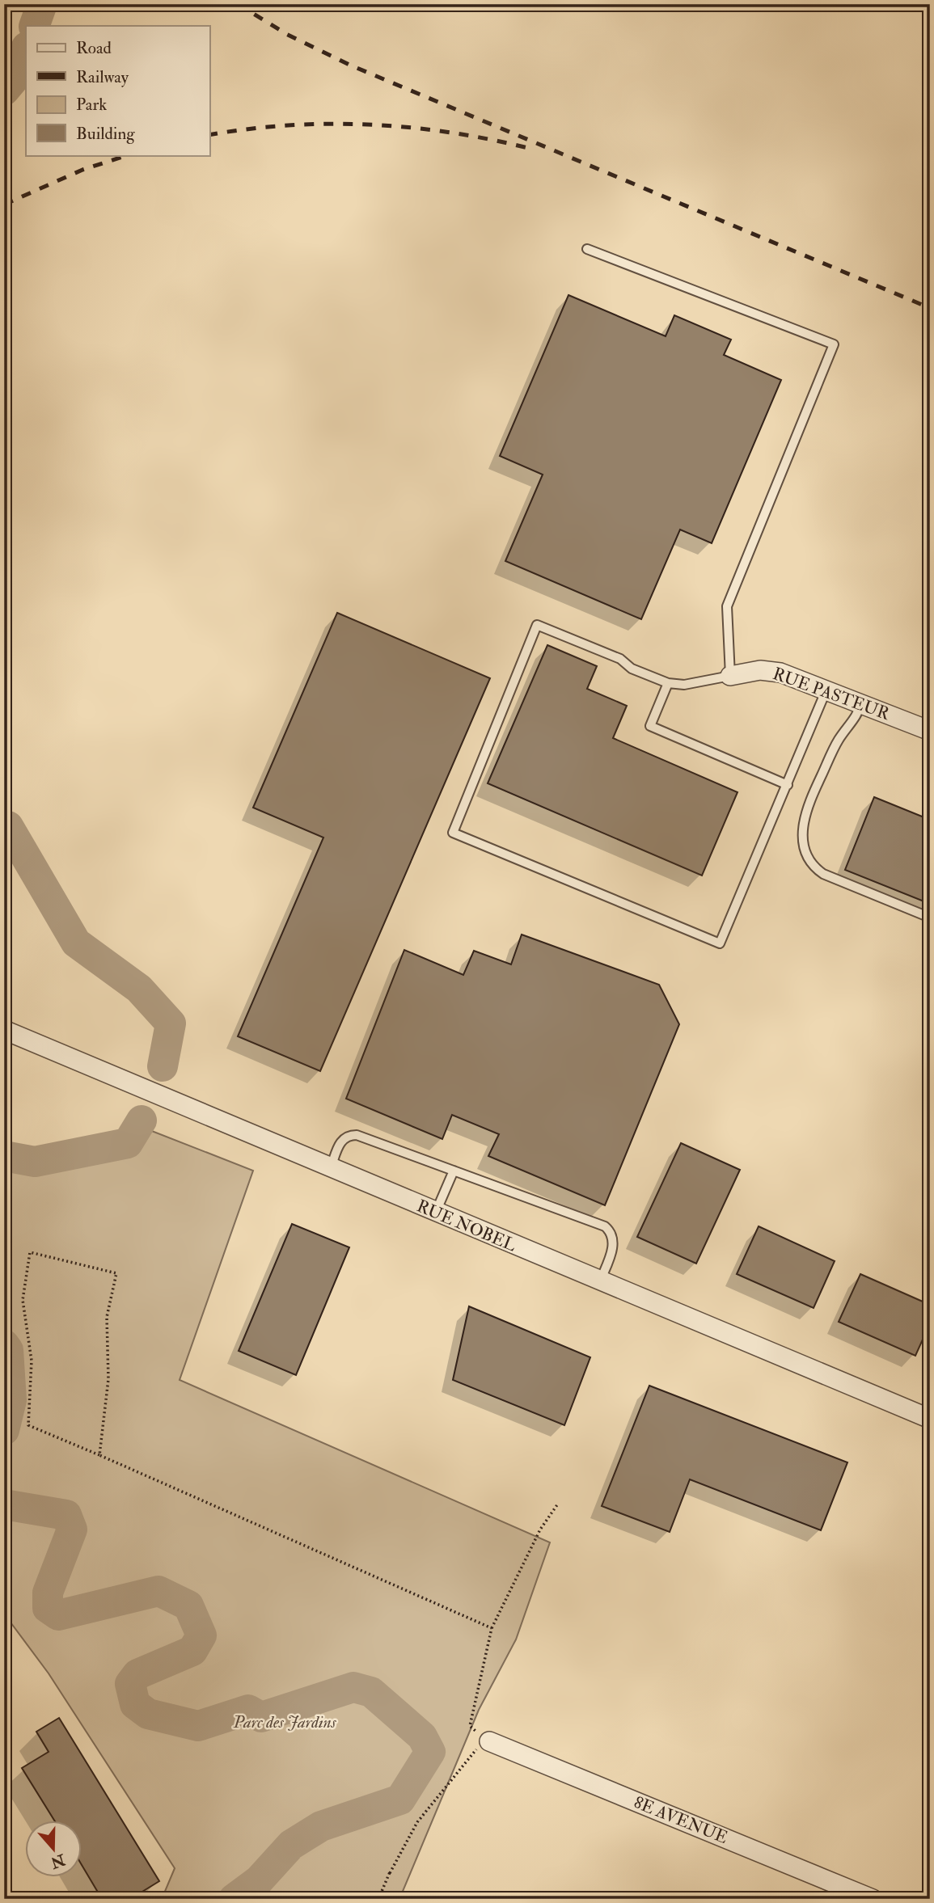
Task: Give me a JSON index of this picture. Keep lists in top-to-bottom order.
{
  "streets": {
    "street": ["RUE PASTEUR", "RUE NOBEL", "8E AVENUE"]
  },
  "parks": ["Parc des Jardins"],
  "legend": [
    "Road",
    "Railway",
    "Park",
    "Building"
  ],
  "north": "bottom"
}
